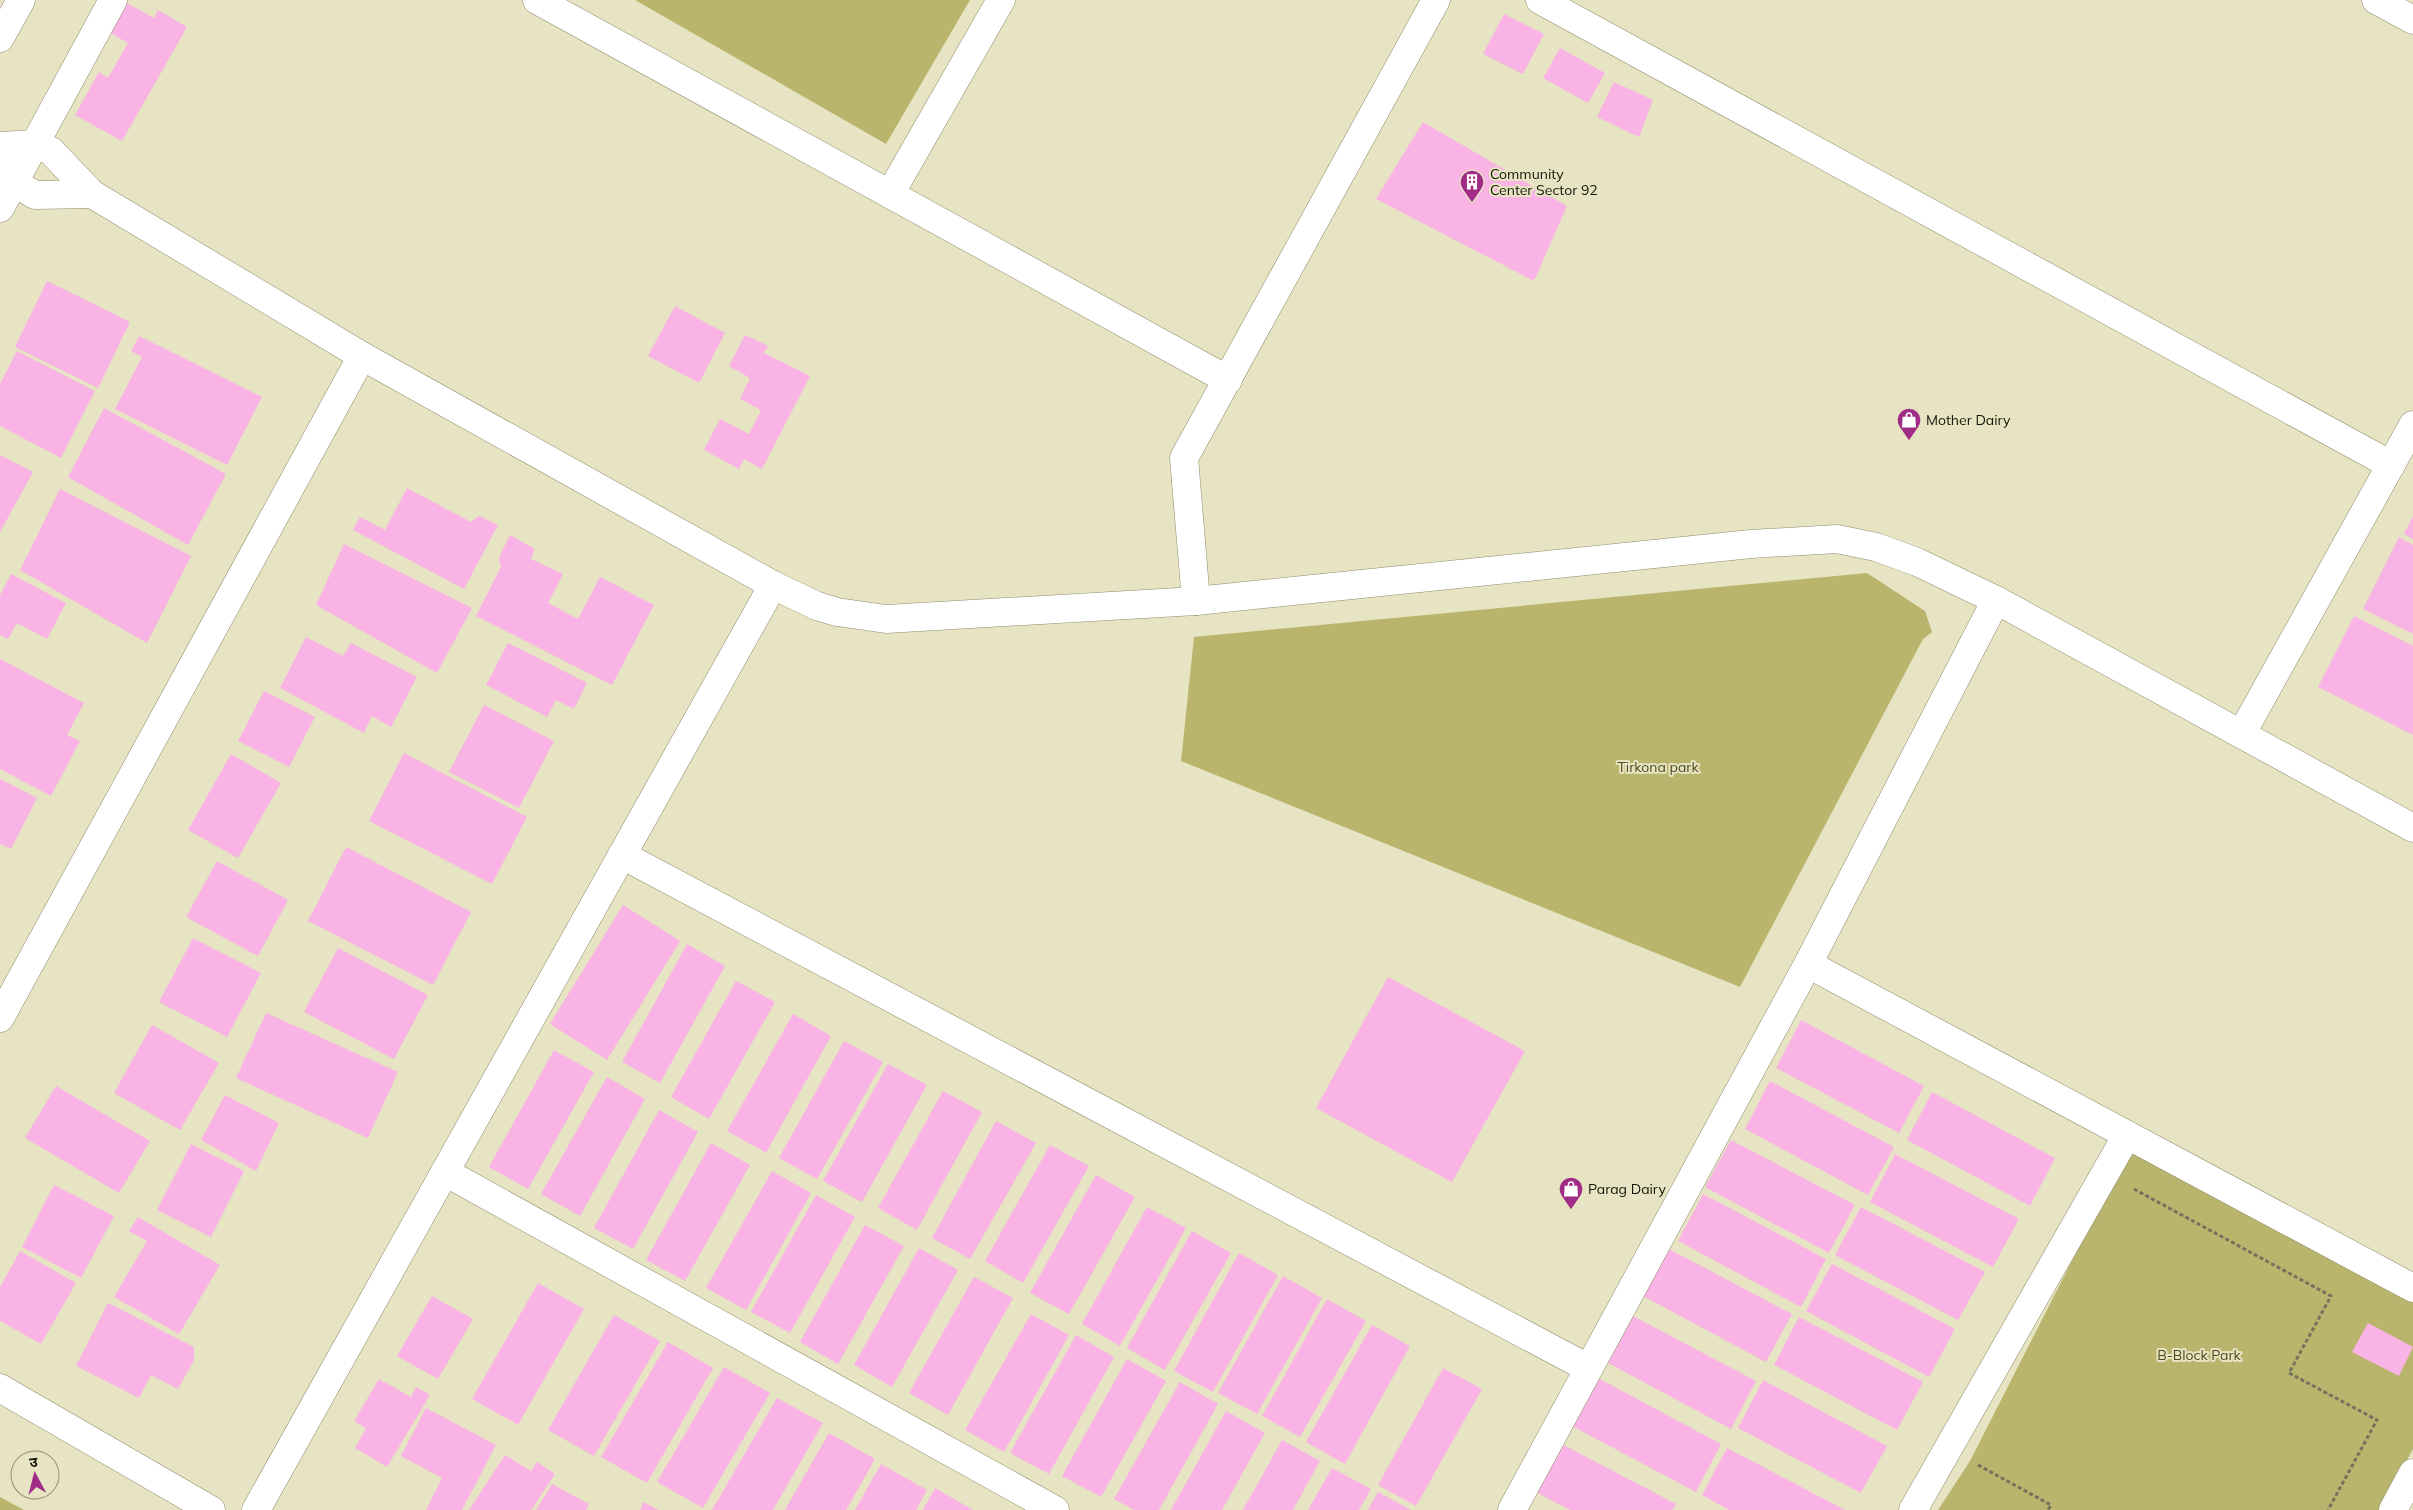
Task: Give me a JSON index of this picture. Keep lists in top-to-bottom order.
{
  "parks": ["Tirkona park", "B-Block Park"],
  "places": {
    "building": ["Community Center Sector 92"],
    "shop": ["Mother Dairy", "Parag Dairy"]
  },
  "north": "top"
}
